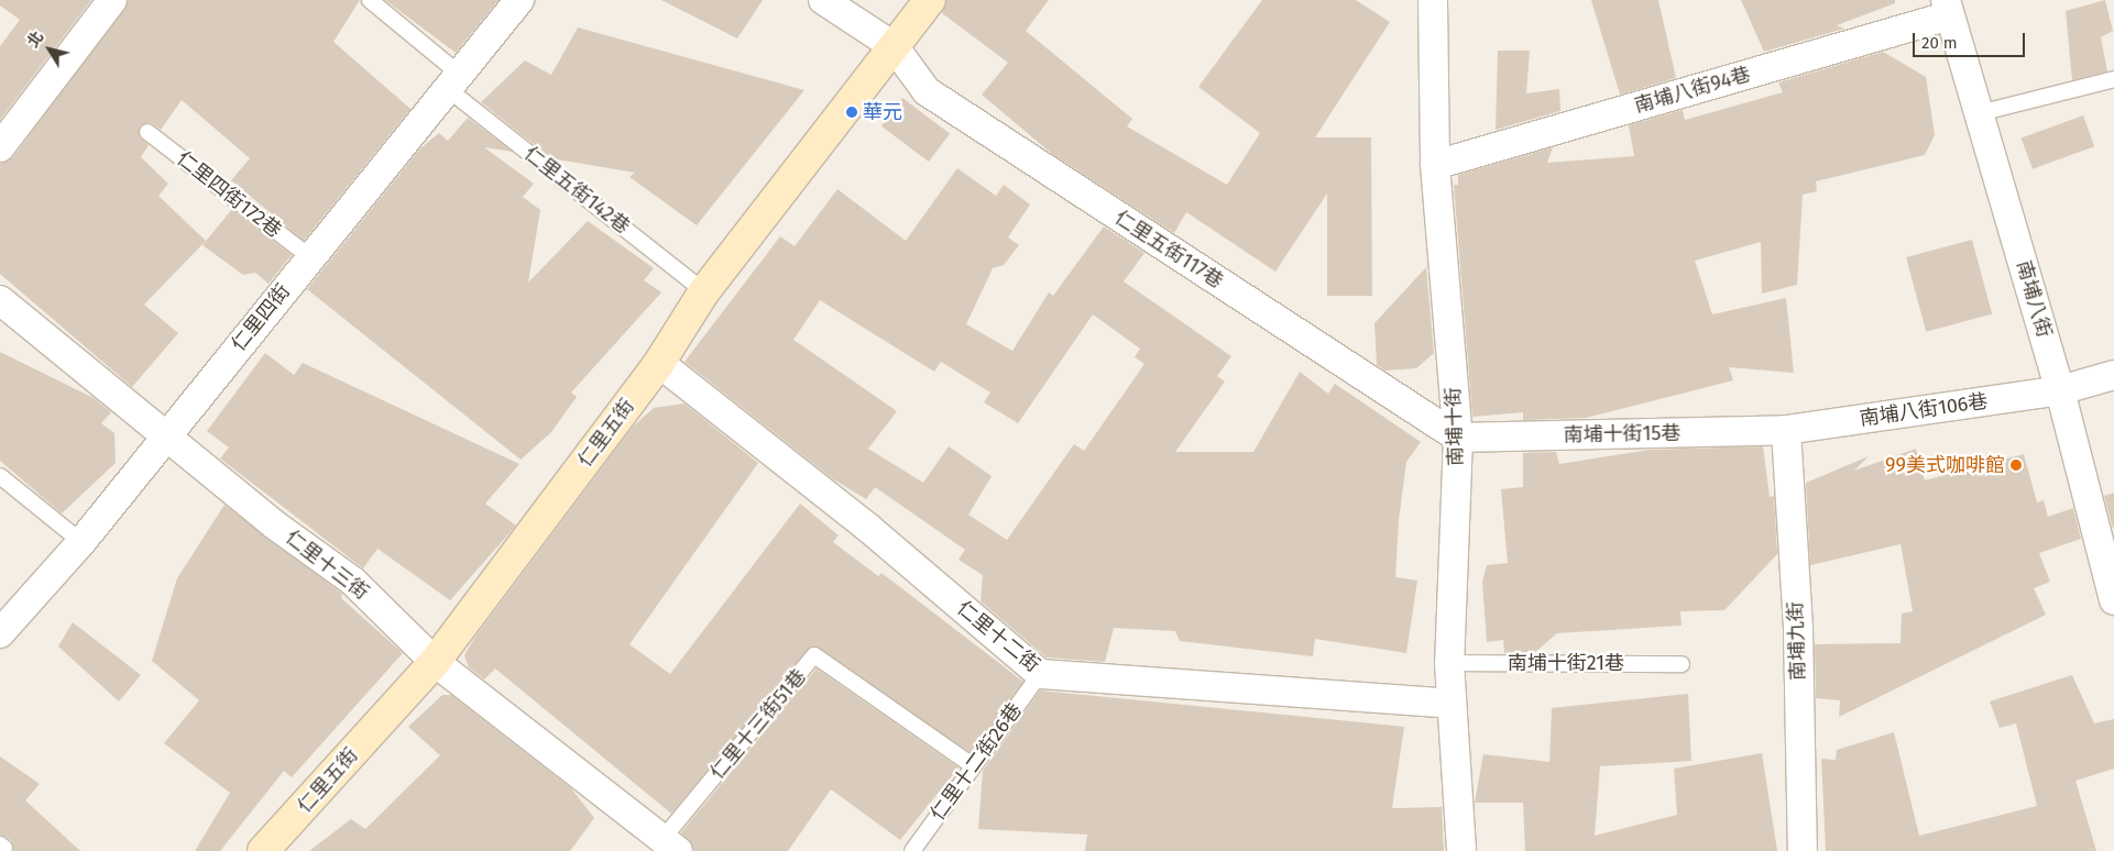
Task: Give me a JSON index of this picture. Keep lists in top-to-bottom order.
{
  "streets": {
    "street": [
      "南埔八街94巷",
      "仁里五街117巷",
      "南埔八街",
      "仁里四街",
      "南埔八街106巷",
      "南埔十街",
      "仁里五街",
      "南埔十街15巷",
      "仁里十三街",
      "仁里十二街",
      "南埔九街"
    ],
    "lane": [
      "仁里五街142巷",
      "仁里四街172巷",
      "南埔十街21巷",
      "仁里十三街51巷",
      "仁里十二街26巷"
    ]
  },
  "crossings": [
    ["南埔八街94巷", "南埔八街"],
    ["南埔八街94巷", "南埔十街"],
    ["仁里五街142巷", "仁里四街"],
    ["仁里五街142巷", "仁里五街"],
    ["仁里四街172巷", "仁里四街"],
    ["仁里五街117巷", "南埔十街"],
    ["仁里五街117巷", "仁里五街"],
    ["仁里五街117巷", "南埔十街15巷"],
    ["南埔八街", "南埔八街106巷"],
    ["仁里四街", "仁里十三街"],
    ["南埔八街106巷", "南埔十街15巷"],
    ["南埔八街106巷", "南埔九街"],
    ["南埔十街", "南埔十街15巷"],
    ["南埔十街", "仁里十二街"],
    ["南埔十街", "南埔十街21巷"],
    ["仁里五街", "仁里十三街"],
    ["仁里五街", "仁里十二街"],
    ["南埔十街15巷", "南埔九街"],
    ["仁里十三街", "仁里十三街51巷"],
    ["仁里十二街", "仁里十二街26巷"],
    ["仁里十三街51巷", "仁里十二街26巷"]
  ],
  "places": ["華元", "99美式咖啡館"],
  "scale_bar": "20 m",
  "north": "top left"
}
